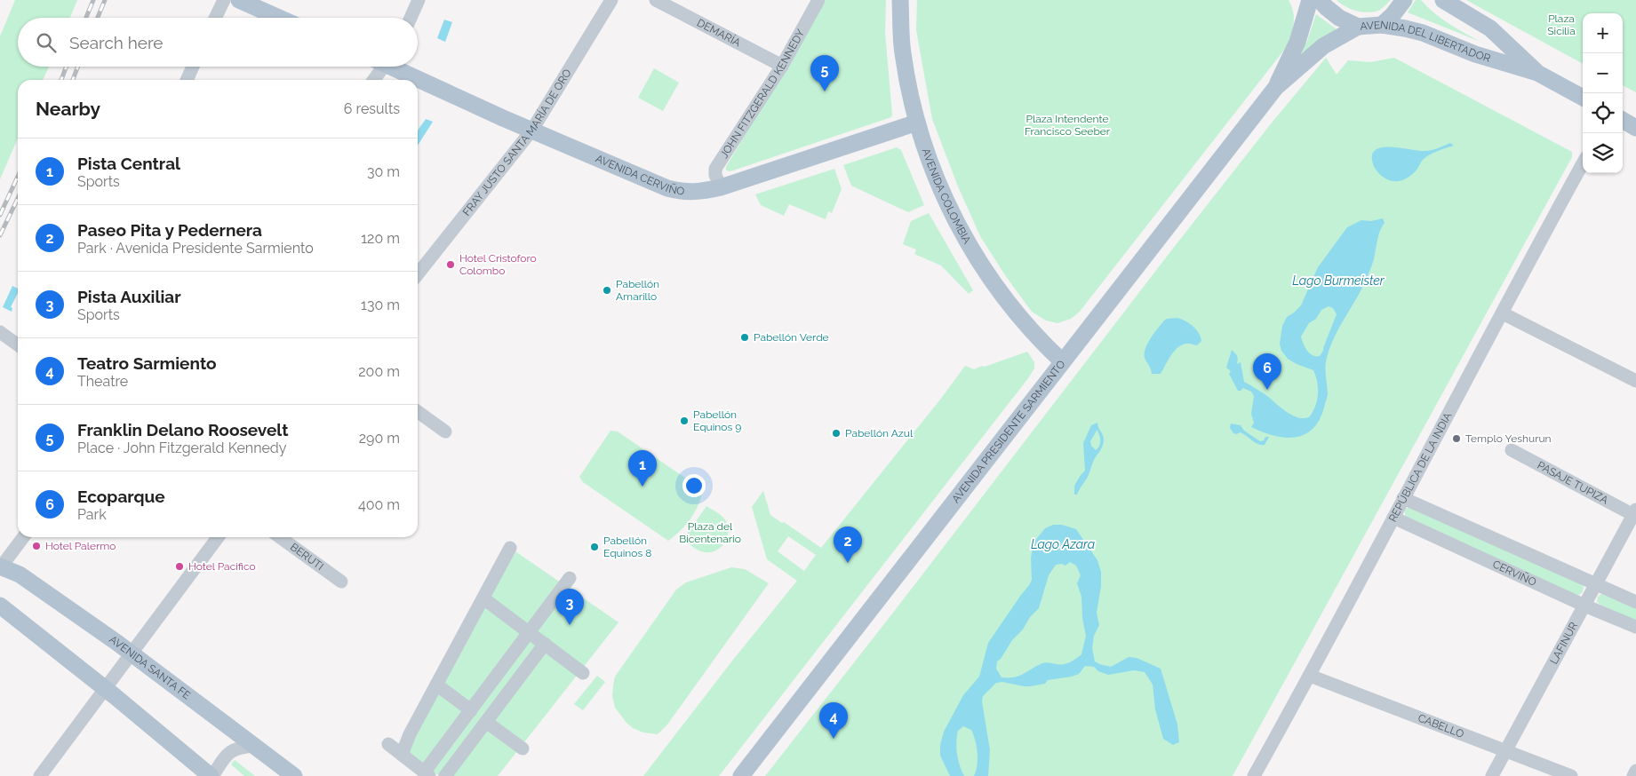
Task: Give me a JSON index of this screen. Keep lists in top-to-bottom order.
{
  "streets": {
    "main road": [
      "AVENIDA DEL LIBERTADOR",
      "AVENIDA CERVIÑO",
      "AVENIDA COLOMBIA",
      "AVENIDA PRESIDENTE SARMIENTO",
      "AVENIDA SANTA FE"
    ],
    "street": [
      "DEMARÍA",
      "JOHN FITZGERALD KENNEDY",
      "FRAY JUSTO SANTA MARÍA DE ORO",
      "REPÚBLICA DE LA INDIA",
      "PASAJE TUPIZA",
      "BERUTI",
      "CERVIÑO",
      "LAFINUR",
      "CABELLO"
    ]
  },
  "crossings": [
    ["DEMARÍA", "JOHN FITZGERALD KENNEDY"],
    ["AVENIDA DEL LIBERTADOR", "AVENIDA PRESIDENTE SARMIENTO"],
    ["JOHN FITZGERALD KENNEDY", "AVENIDA CERVIÑO"],
    ["FRAY JUSTO SANTA MARÍA DE ORO", "AVENIDA CERVIÑO"],
    ["AVENIDA CERVIÑO", "AVENIDA COLOMBIA"],
    ["AVENIDA COLOMBIA", "AVENIDA PRESIDENTE SARMIENTO"],
    ["REPÚBLICA DE LA INDIA", "CERVIÑO"],
    ["REPÚBLICA DE LA INDIA", "CABELLO"],
    ["PASAJE TUPIZA", "LAFINUR"],
    ["CERVIÑO", "LAFINUR"],
    ["LAFINUR", "CABELLO"]
  ],
  "water": ["Lago Burmeister", "Lago Azara"],
  "parks": ["Plaza Sicilia", "Plaza Intendente Francisco Seeber", "Plaza del Bicentenario"],
  "places": [
    "Hotel Cristoforo Colombo",
    "Pabellón Amarillo",
    "Pabellón Verde",
    "Pabellón Equinos 9",
    "Pabellón Azul",
    "Templo Yeshurun",
    "Hotel Palermo",
    "Pabellón Equinos 8",
    "Hotel Pacifico"
  ],
  "page": {
    "map_buttons": ["+", "−"],
    "search": "Search here",
    "pins": [
      "5",
      "6",
      "1",
      "2",
      "3",
      "4"
    ],
    "heading": ["Nearby", "6 results"],
    "list": [
      {
        "mark": "1",
        "name": "Pista Central",
        "note": "Sports",
        "value": "30 m"
      },
      {
        "mark": "2",
        "name": "Paseo Pita y Pedernera",
        "note": "Park · Avenida Presidente Sarmiento",
        "value": "120 m"
      },
      {
        "mark": "3",
        "name": "Pista Auxiliar",
        "note": "Sports",
        "value": "130 m"
      },
      {
        "mark": "4",
        "name": "Teatro Sarmiento",
        "note": "Theatre",
        "value": "200 m"
      },
      {
        "mark": "5",
        "name": "Franklin Delano Roosevelt",
        "note": "Place · John Fitzgerald Kennedy",
        "value": "290 m"
      },
      {
        "mark": "6",
        "name": "Ecoparque",
        "note": "Park",
        "value": "400 m"
      }
    ]
  }
}
